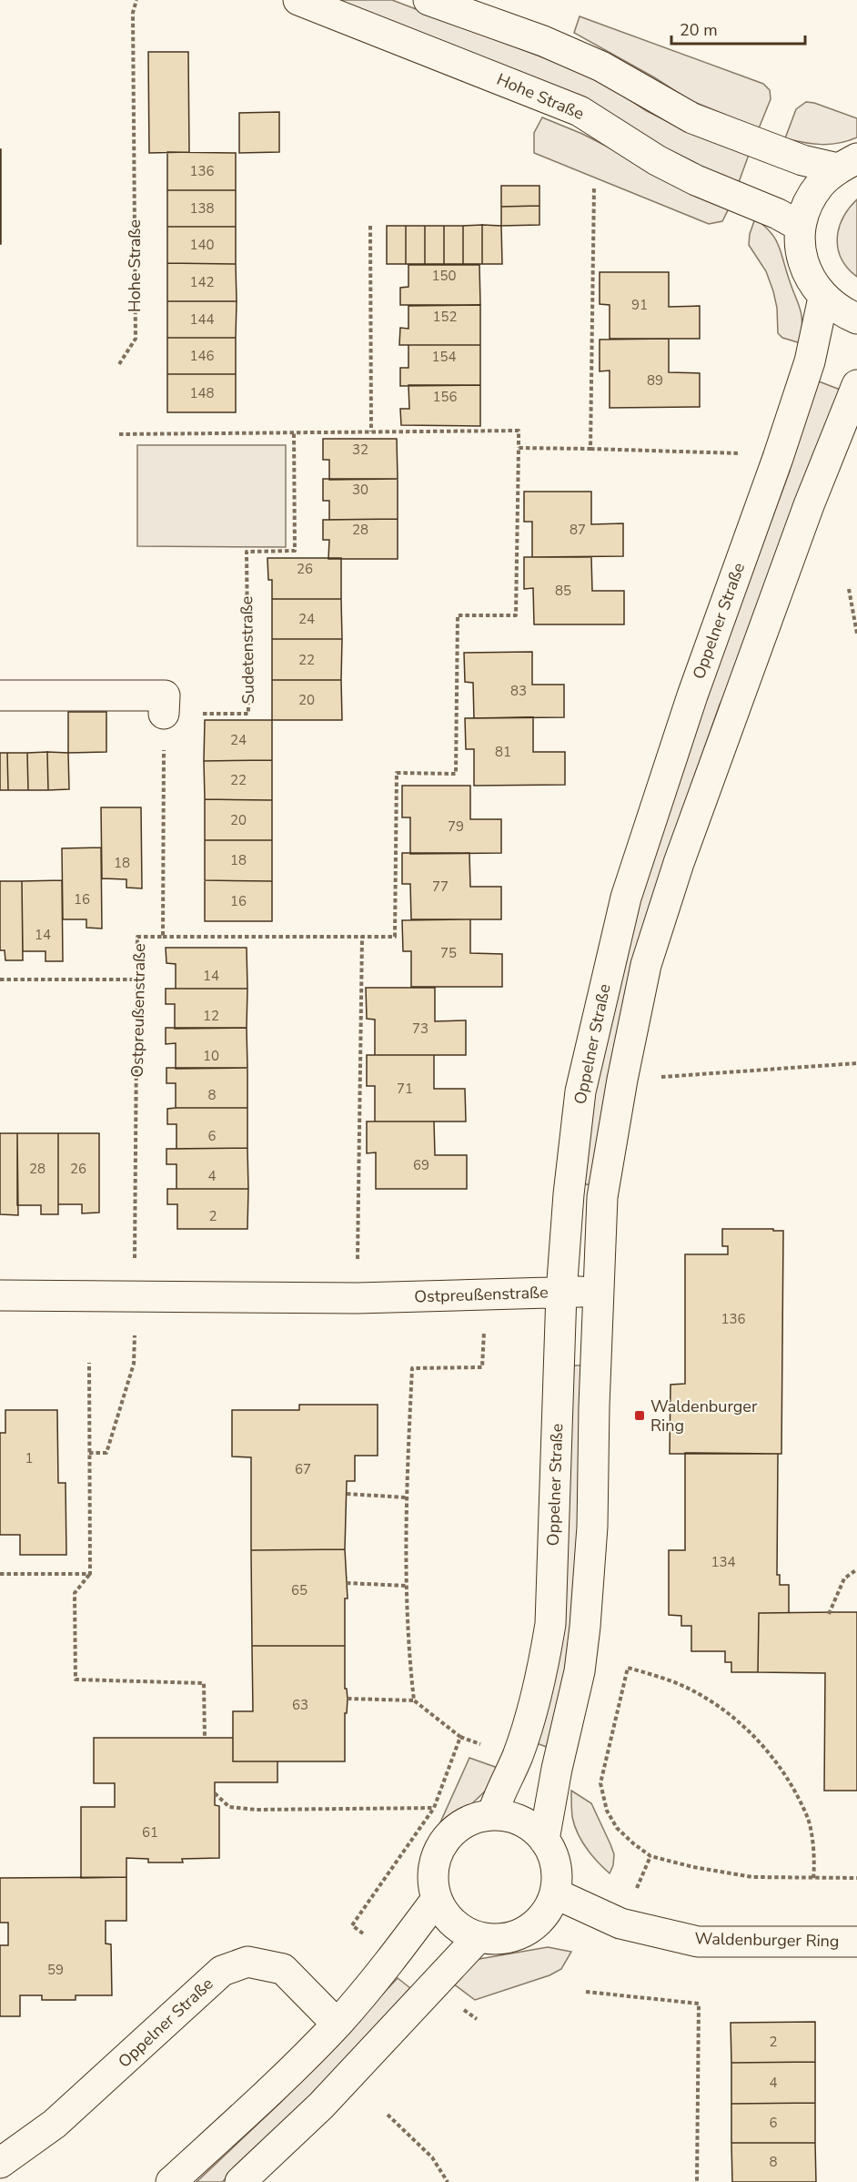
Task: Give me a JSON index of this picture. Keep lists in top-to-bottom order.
{
  "streets": {
    "street": [
      "Hohe Straße",
      "Oppelner Straße",
      "Ostpreußenstraße",
      "Waldenburger Ring"
    ],
    "path": ["Sudetenstraße"]
  },
  "crossings": [
    ["Oppelner Straße", "Ostpreußenstraße"],
    ["Oppelner Straße", "Waldenburger Ring"],
    ["Sudetenstraße", "Ostpreußenstraße"]
  ],
  "places": {
    "transit": ["Waldenburger Ring"]
  },
  "house_numbers": [
    "136",
    "138",
    "140",
    "150",
    "142",
    "91",
    "152",
    "144",
    "146",
    "154",
    "89",
    "148",
    "156",
    "32",
    "30",
    "28",
    "87",
    "26",
    "85",
    "24",
    "22",
    "83",
    "20",
    "24",
    "81",
    "22",
    "20",
    "79",
    "18",
    "18",
    "77",
    "16",
    "16",
    "14",
    "75",
    "14",
    "12",
    "73",
    "10",
    "71",
    "8",
    "6",
    "69",
    "28",
    "26",
    "4",
    "2",
    "136",
    "1",
    "67",
    "134",
    "65",
    "63",
    "61",
    "59",
    "2",
    "4",
    "6",
    "8"
  ],
  "scale_bar": "20 m"
}
